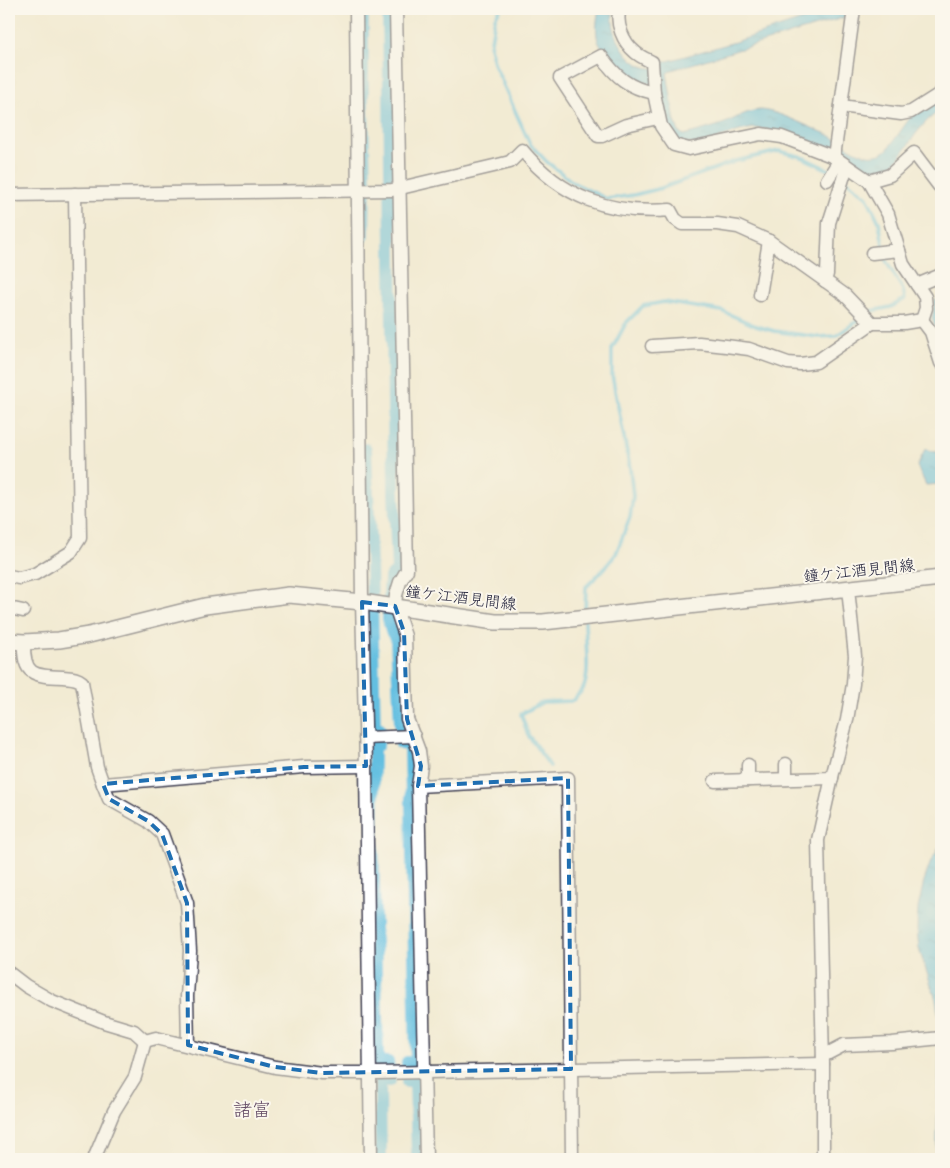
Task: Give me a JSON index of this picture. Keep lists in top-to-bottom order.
{
  "streets": {
    "main road": ["鐘ケ江酒見間線"]
  },
  "districts": ["諸富"]
}
